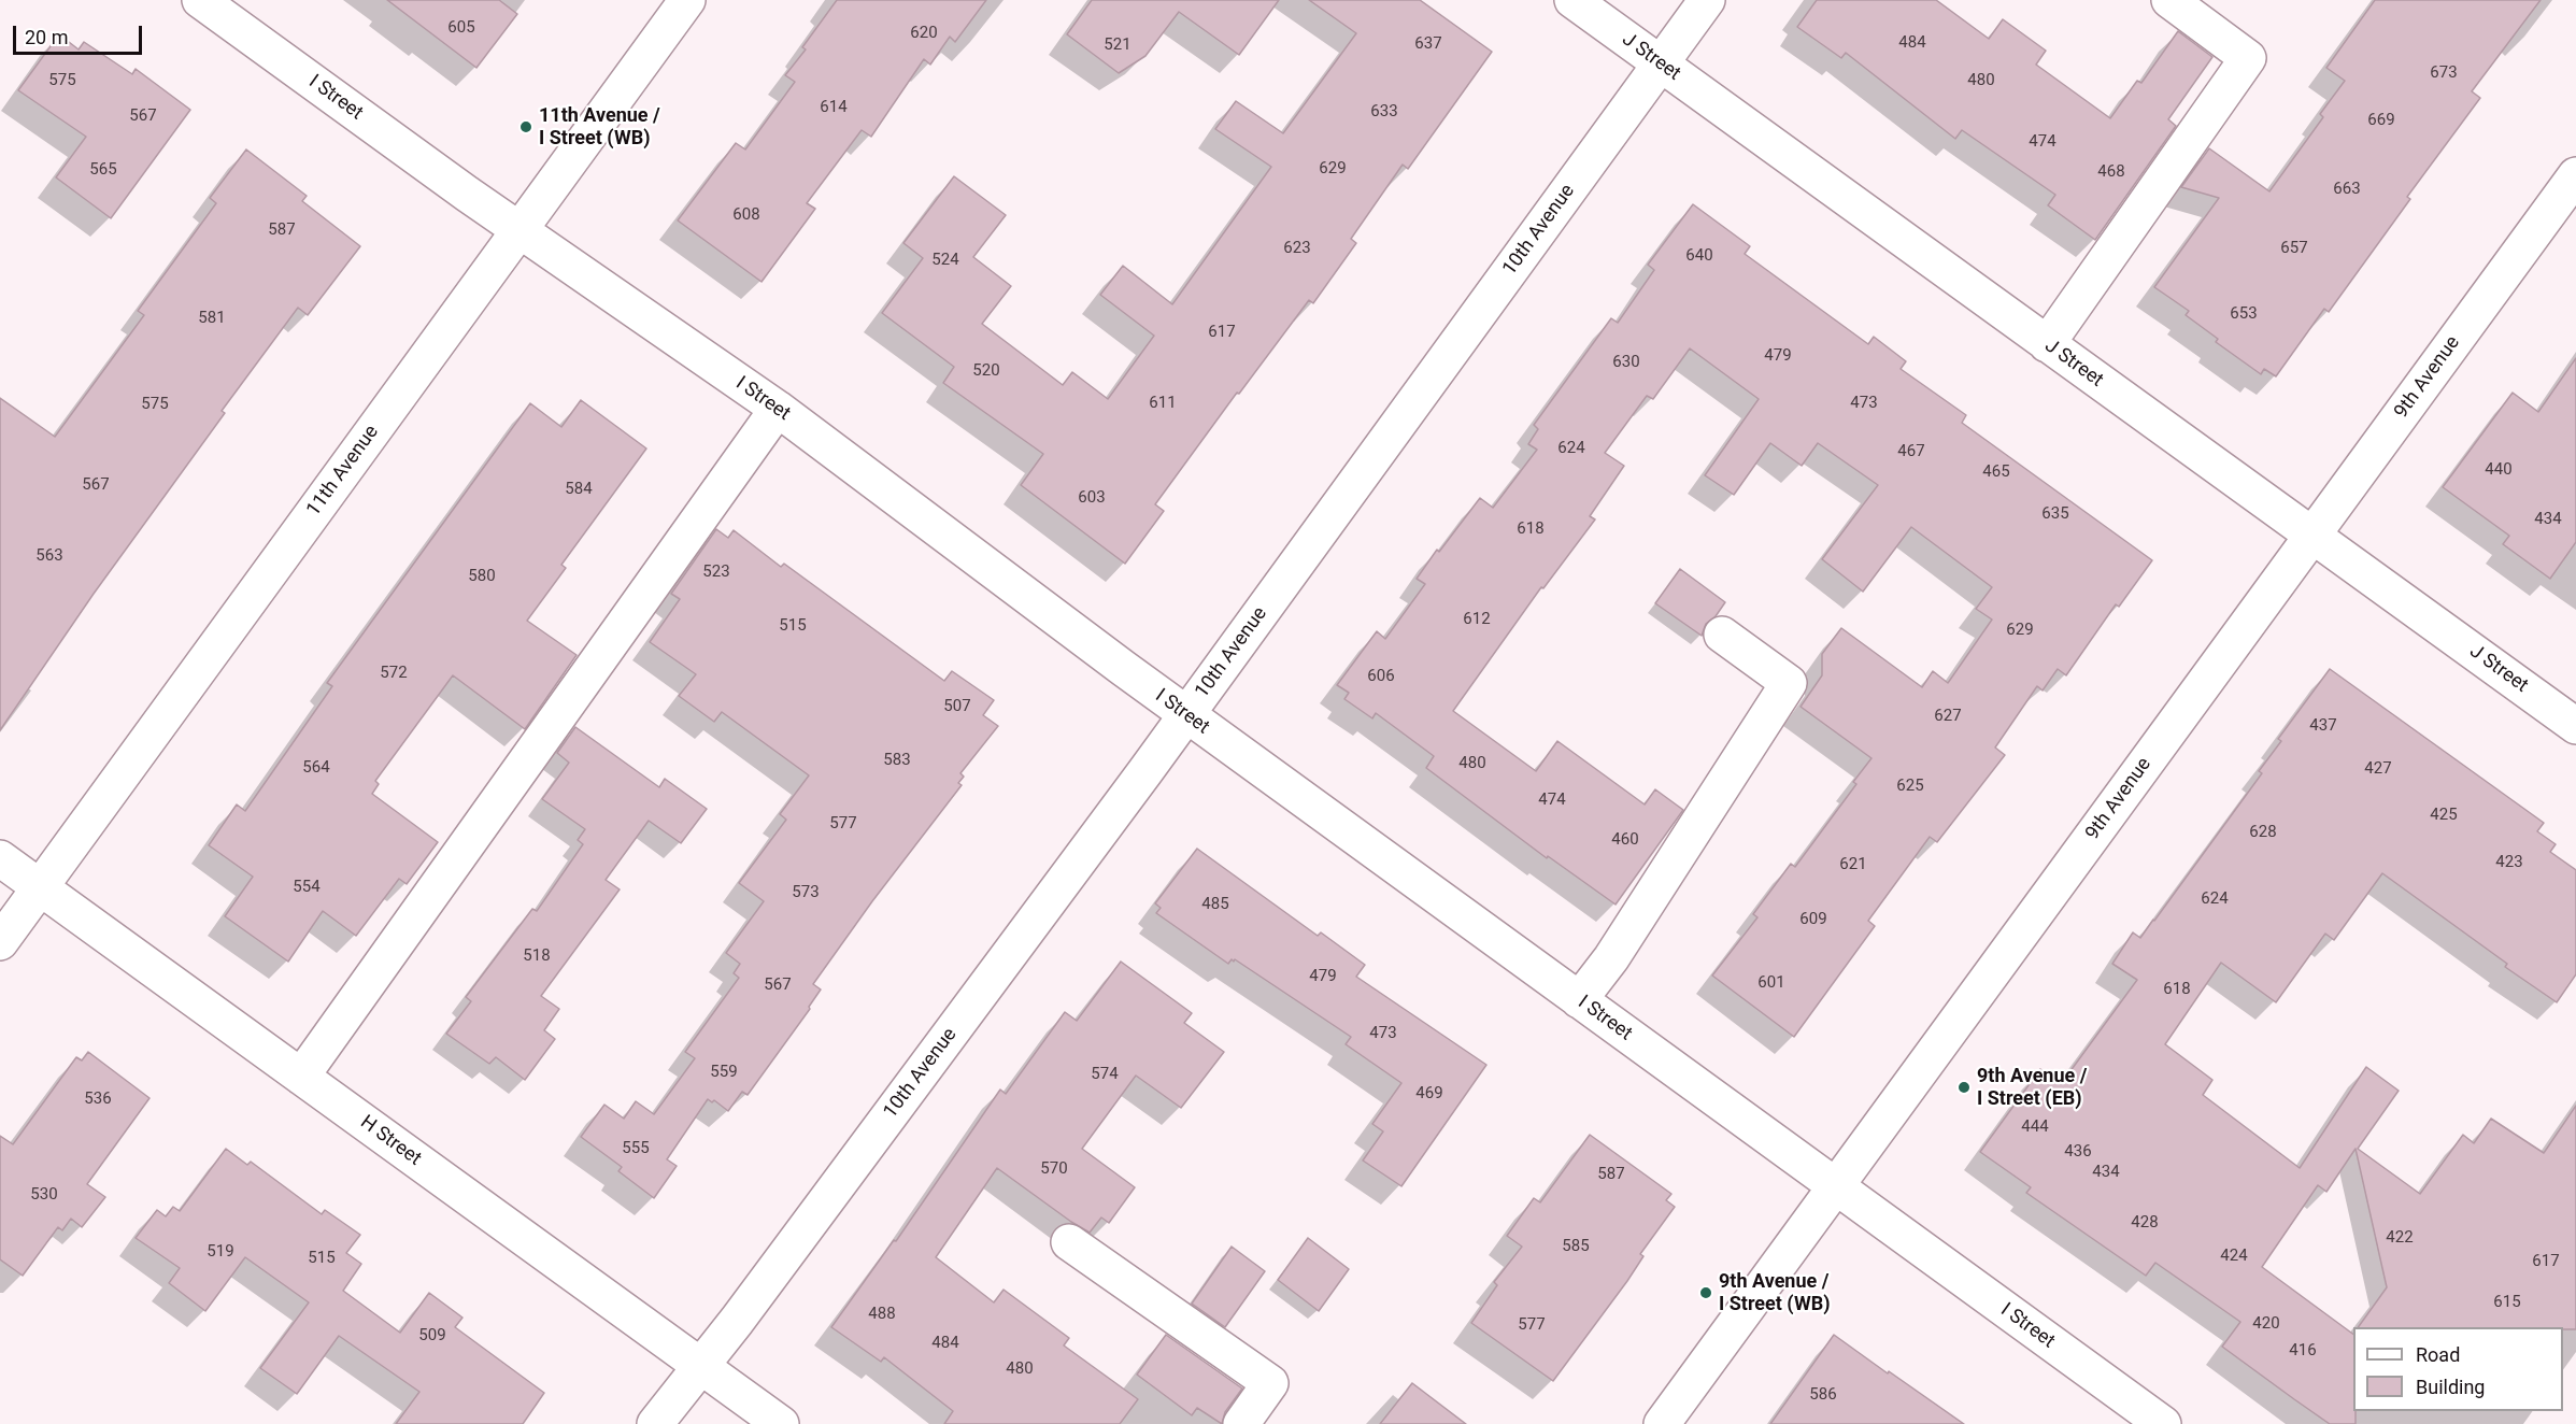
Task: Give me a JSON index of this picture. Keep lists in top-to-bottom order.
{
  "streets": {
    "street": [
      "J Street",
      "I Street",
      "10th Avenue",
      "9th Avenue",
      "11th Avenue",
      "H Street"
    ]
  },
  "crossings": [
    ["J Street", "10th Avenue"],
    ["J Street", "9th Avenue"],
    ["I Street", "10th Avenue"],
    ["I Street", "9th Avenue"],
    ["I Street", "11th Avenue"],
    ["10th Avenue", "H Street"],
    ["11th Avenue", "H Street"]
  ],
  "places": ["11th Avenue / I Street (WB)", "9th Avenue / I Street (EB)", "9th Avenue / I Street (WB)"],
  "house_numbers": [
    "605",
    "620",
    "484",
    "637",
    "521",
    "673",
    "575",
    "480",
    "614",
    "633",
    "567",
    "669",
    "474",
    "629",
    "565",
    "468",
    "663",
    "608",
    "587",
    "623",
    "657",
    "640",
    "524",
    "653",
    "581",
    "617",
    "479",
    "630",
    "520",
    "611",
    "473",
    "575",
    "624",
    "467",
    "440",
    "465",
    "567",
    "584",
    "603",
    "635",
    "434",
    "618",
    "563",
    "523",
    "580",
    "612",
    "515",
    "629",
    "572",
    "606",
    "507",
    "627",
    "437",
    "583",
    "480",
    "564",
    "427",
    "625",
    "474",
    "425",
    "577",
    "628",
    "460",
    "423",
    "621",
    "554",
    "573",
    "624",
    "485",
    "609",
    "518",
    "479",
    "601",
    "567",
    "618",
    "473",
    "559",
    "574",
    "469",
    "536",
    "444",
    "555",
    "436",
    "570",
    "434",
    "587",
    "530",
    "428",
    "422",
    "585",
    "519",
    "424",
    "515",
    "617",
    "615",
    "488",
    "420",
    "577",
    "509",
    "484",
    "416",
    "480",
    "586"
  ],
  "legend": ["Road", "Building"],
  "scale_bar": "20 m"
}
